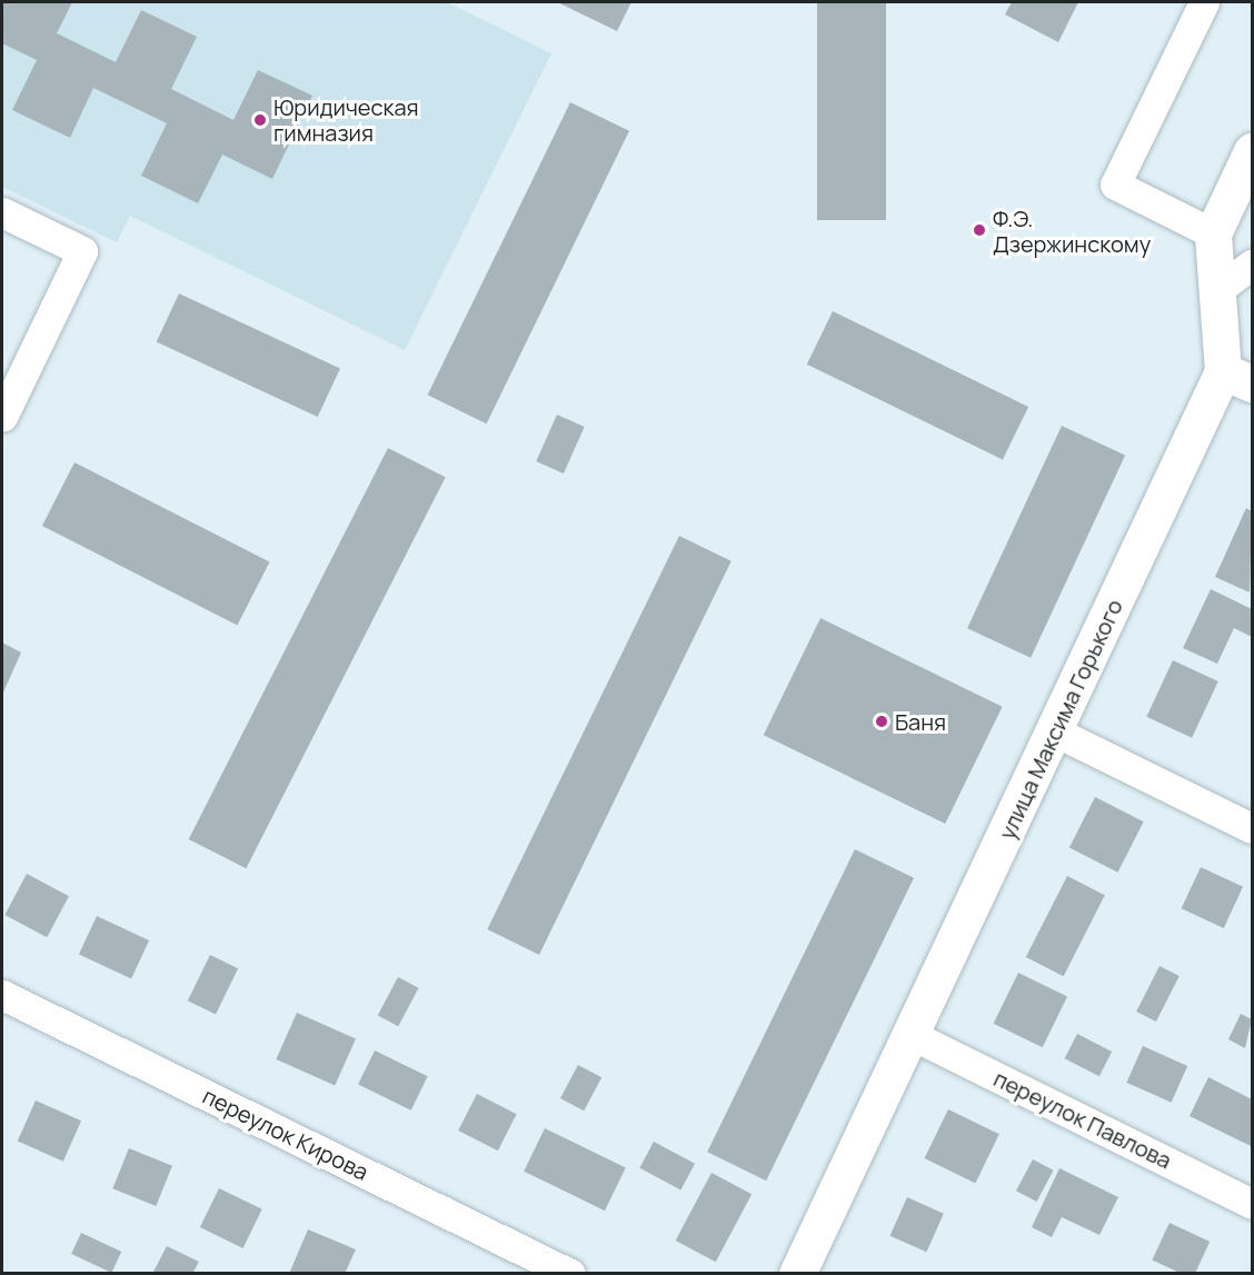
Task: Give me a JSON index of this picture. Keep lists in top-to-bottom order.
{
  "streets": {
    "street": ["улица Максима Горького", "переулок Павлова", "переулок Кирова"]
  },
  "crossings": [
    ["улица Максима Горького", "переулок Павлова"]
  ],
  "places": ["Юридическая гимназия", "Ф.Э. Дзержинскому", "Баня"]
}
